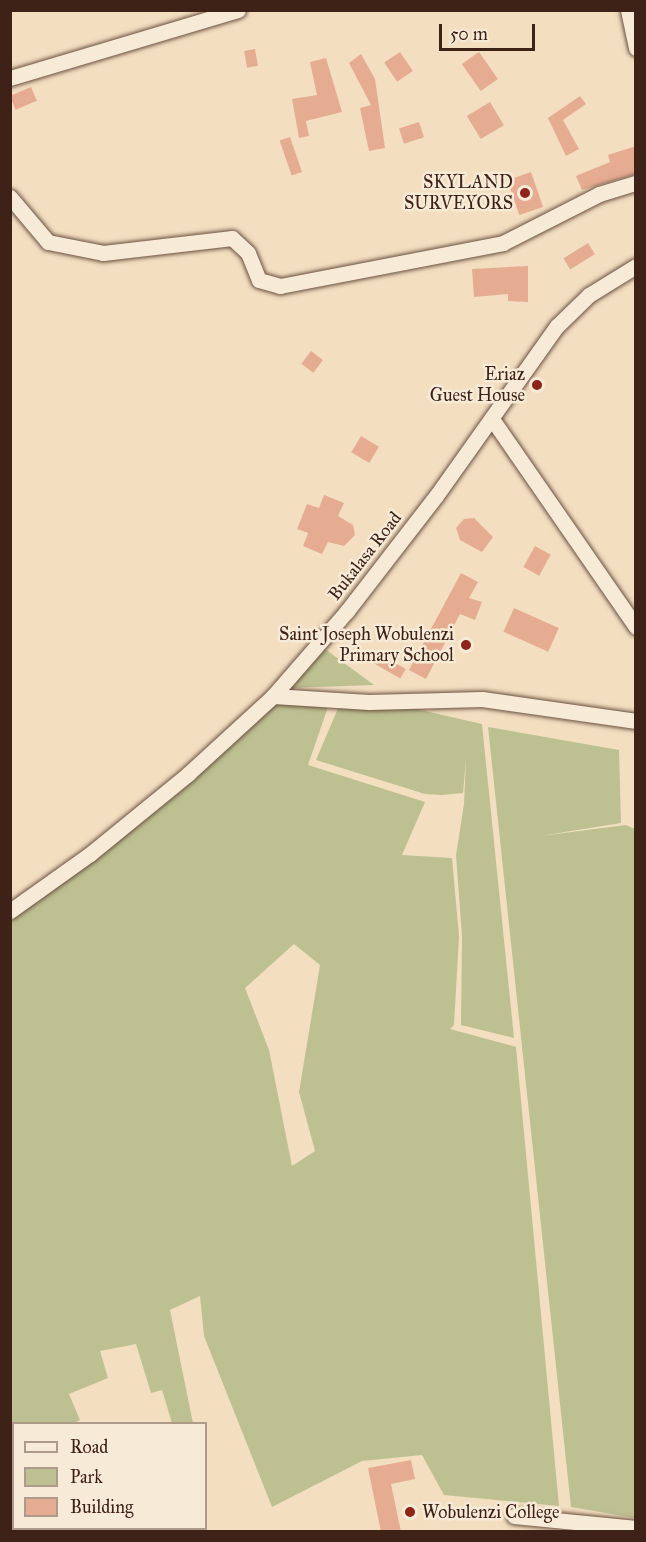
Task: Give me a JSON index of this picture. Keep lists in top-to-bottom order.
{
  "streets": {
    "street": ["Bukalasa Road"]
  },
  "places": [
    "SKYLAND SURVEYORS",
    "Eriaz Guest House",
    "Saint Joseph Wobulenzi Primary School",
    "Wobulenzi College"
  ],
  "legend": ["Road", "Park", "Building"],
  "scale_bar": "50 m"
}
